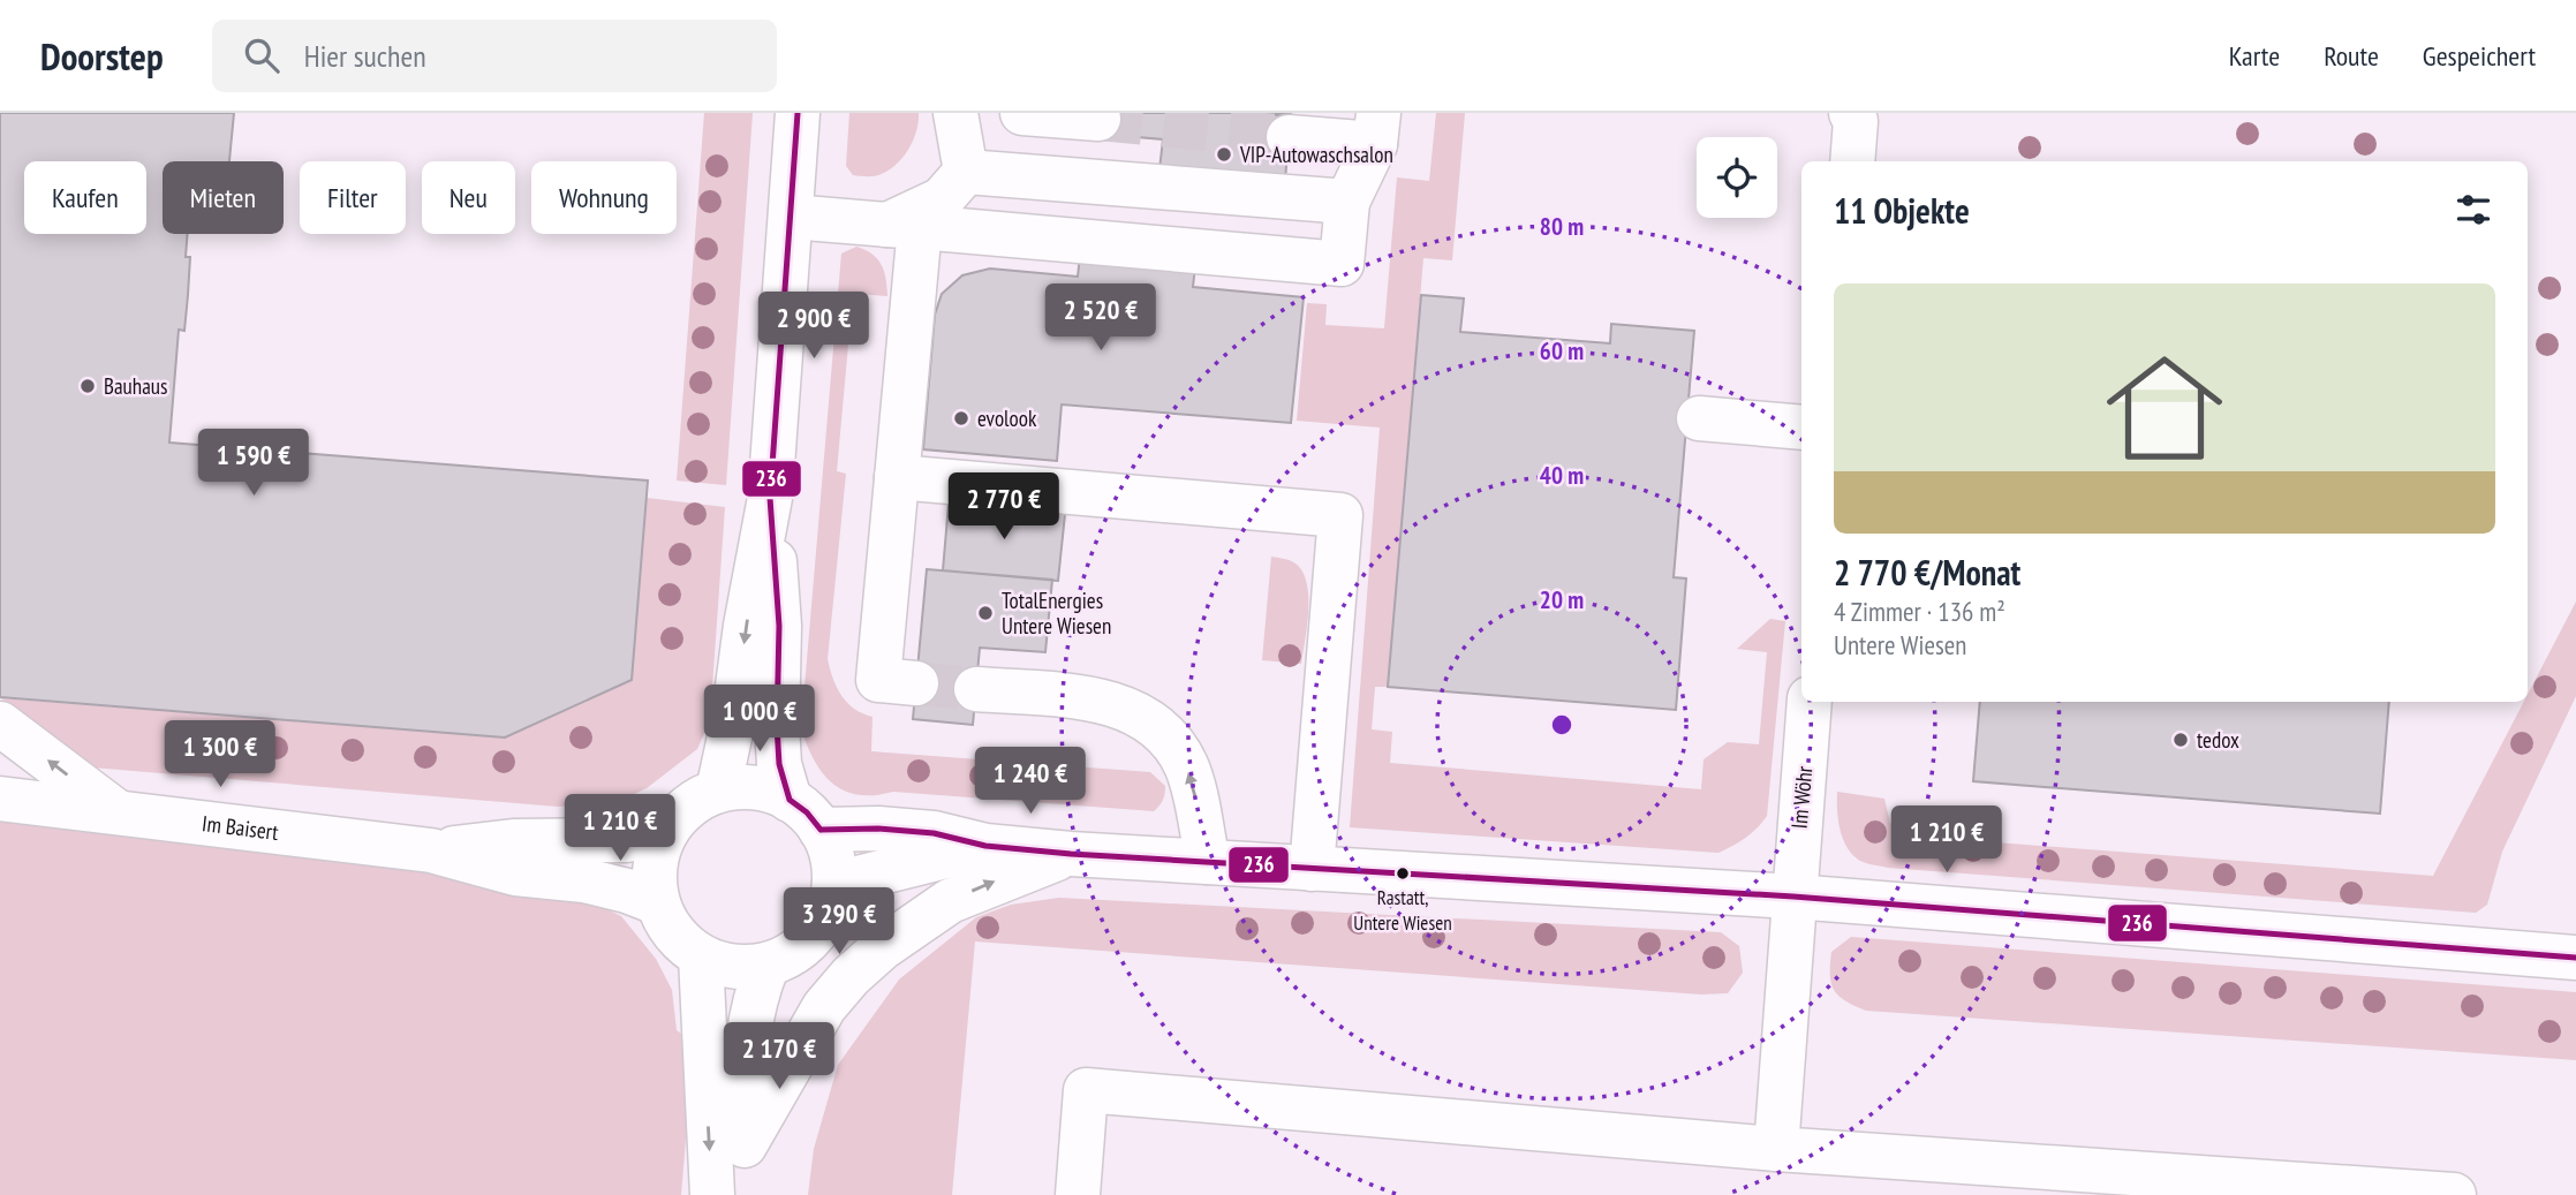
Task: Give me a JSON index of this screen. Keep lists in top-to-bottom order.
{
  "streets": {
    "street": ["Im Wöhr", "Im Baisert"]
  },
  "places": [
    "VIP-Autowaschsalon",
    "Bauhaus",
    "evolook",
    "TotalEnergies Untere Wiesen",
    "tedox",
    "Rastatt, Untere Wiesen"
  ],
  "lines": ["transit line 236"],
  "page": {
    "header": "Doorstep",
    "search": "Hier suchen",
    "nav": ["Karte", "Route", "Gespeichert"],
    "chip": [
      "Kaufen",
      "Mieten",
      "Filter",
      "Neu",
      "Wohnung"
    ],
    "heading": "11 Objekte",
    "list": [
      {
        "name": "2 770 €/Monat",
        "note": "4 Zimmer · 136 m² · Untere Wiesen"
      }
    ],
    "price": [
      "2 520 €",
      "2 900 €",
      "1 590 €",
      "2 770 €",
      "1 000 €",
      "1 300 €",
      "1 240 €",
      "1 210 €",
      "1 210 €",
      "3 290 €",
      "2 170 €"
    ]
  },
  "rings": [
    "80 m",
    "60 m",
    "40 m",
    "20 m"
  ]
}
